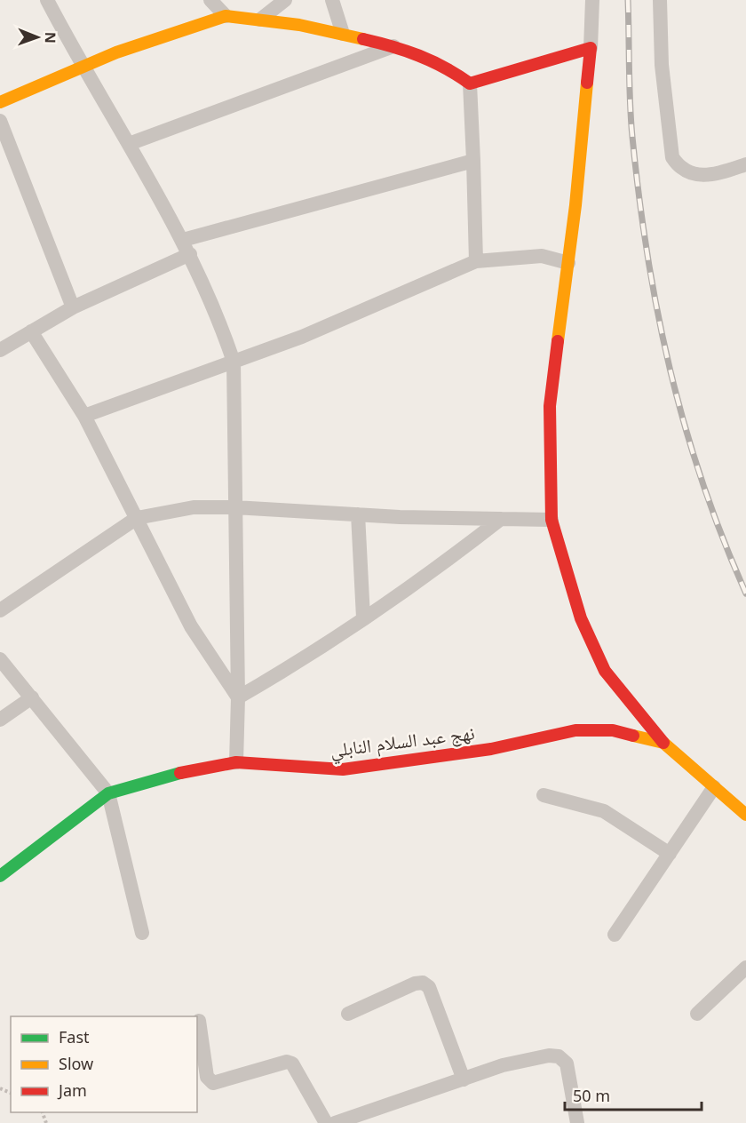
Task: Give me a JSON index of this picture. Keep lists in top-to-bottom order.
{
  "streets": {
    "street": ["نهج عبد السلام النابلي"]
  },
  "legend": ["Fast", "Slow", "Jam"],
  "scale_bar": "50 m",
  "north": "right"
}
